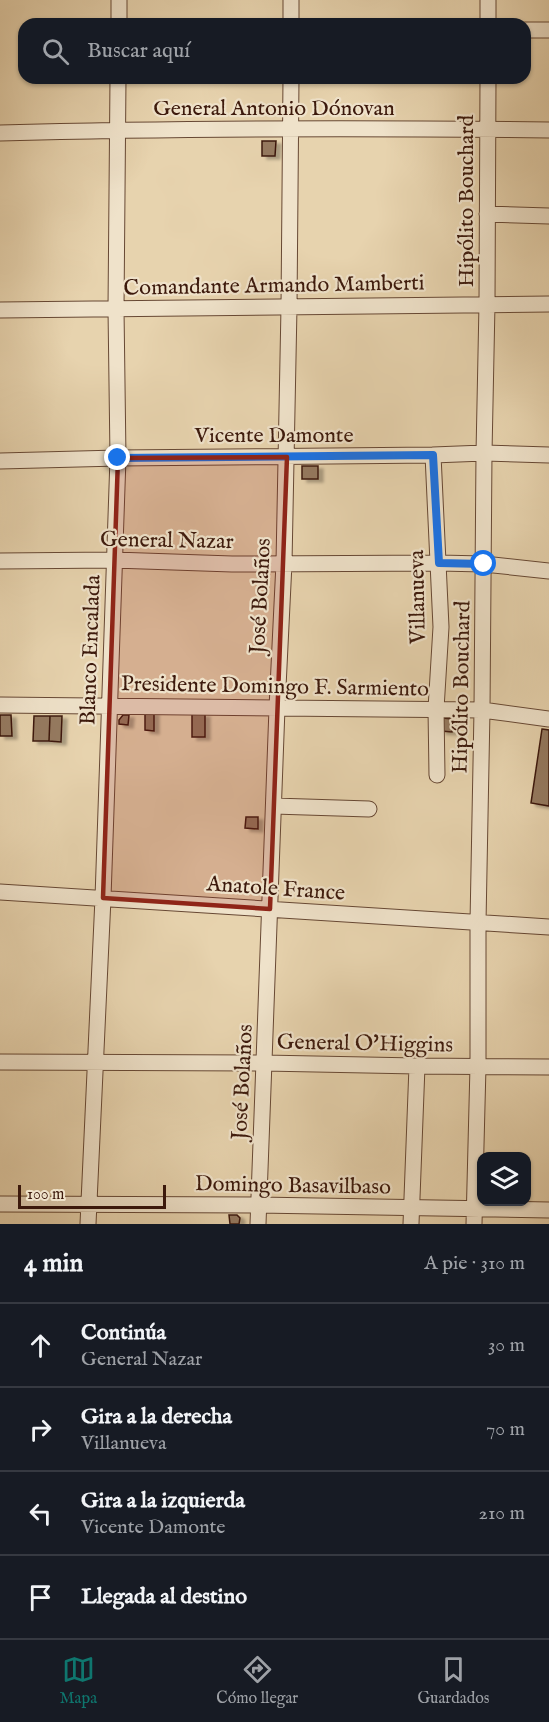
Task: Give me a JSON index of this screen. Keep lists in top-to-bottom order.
{
  "streets": {
    "street": [
      "General Antonio Dónovan",
      "Hipólito Bouchard",
      "Comandante Armando Mamberti",
      "Vicente Damonte",
      "General Nazar",
      "José Bolaños",
      "Villanueva",
      "Blanco Encalada",
      "Presidente Domingo F. Sarmiento",
      "Anatole France",
      "General O'Higgins",
      "Domingo Basavilbaso"
    ]
  },
  "crossings": [
    ["General Antonio Dónovan", "Hipólito Bouchard"],
    ["General Antonio Dónovan", "José Bolaños"],
    ["General Antonio Dónovan", "Blanco Encalada"],
    ["Hipólito Bouchard", "Comandante Armando Mamberti"],
    ["Hipólito Bouchard", "Vicente Damonte"],
    ["Hipólito Bouchard", "General Nazar"],
    ["Hipólito Bouchard", "Presidente Domingo F. Sarmiento"],
    ["Hipólito Bouchard", "Anatole France"],
    ["Hipólito Bouchard", "General O'Higgins"],
    ["Hipólito Bouchard", "Domingo Basavilbaso"],
    ["Comandante Armando Mamberti", "José Bolaños"],
    ["Comandante Armando Mamberti", "Blanco Encalada"],
    ["Vicente Damonte", "José Bolaños"],
    ["Vicente Damonte", "Villanueva"],
    ["Vicente Damonte", "Blanco Encalada"],
    ["General Nazar", "José Bolaños"],
    ["General Nazar", "Villanueva"],
    ["General Nazar", "Blanco Encalada"],
    ["José Bolaños", "Presidente Domingo F. Sarmiento"],
    ["José Bolaños", "Anatole France"],
    ["José Bolaños", "General O'Higgins"],
    ["José Bolaños", "Domingo Basavilbaso"],
    ["Villanueva", "Presidente Domingo F. Sarmiento"],
    ["Blanco Encalada", "Presidente Domingo F. Sarmiento"],
    ["Blanco Encalada", "Anatole France"],
    ["Blanco Encalada", "General O'Higgins"],
    ["Blanco Encalada", "Domingo Basavilbaso"]
  ],
  "scale_bar": "100 m",
  "page": {
    "search": "Buscar aquí",
    "scale": "100 m",
    "heading": ["4 min", "A pie · 310 m"],
    "list": [
      ["Continúa", "General Nazar", "30 m"],
      ["Gira a la derecha", "Villanueva", "70 m"],
      ["Gira a la izquierda", "Vicente Damonte", "210 m"],
      "Llegada al destino"
    ],
    "nav": ["Mapa", "Cómo llegar", "Guardados"]
  }
}
